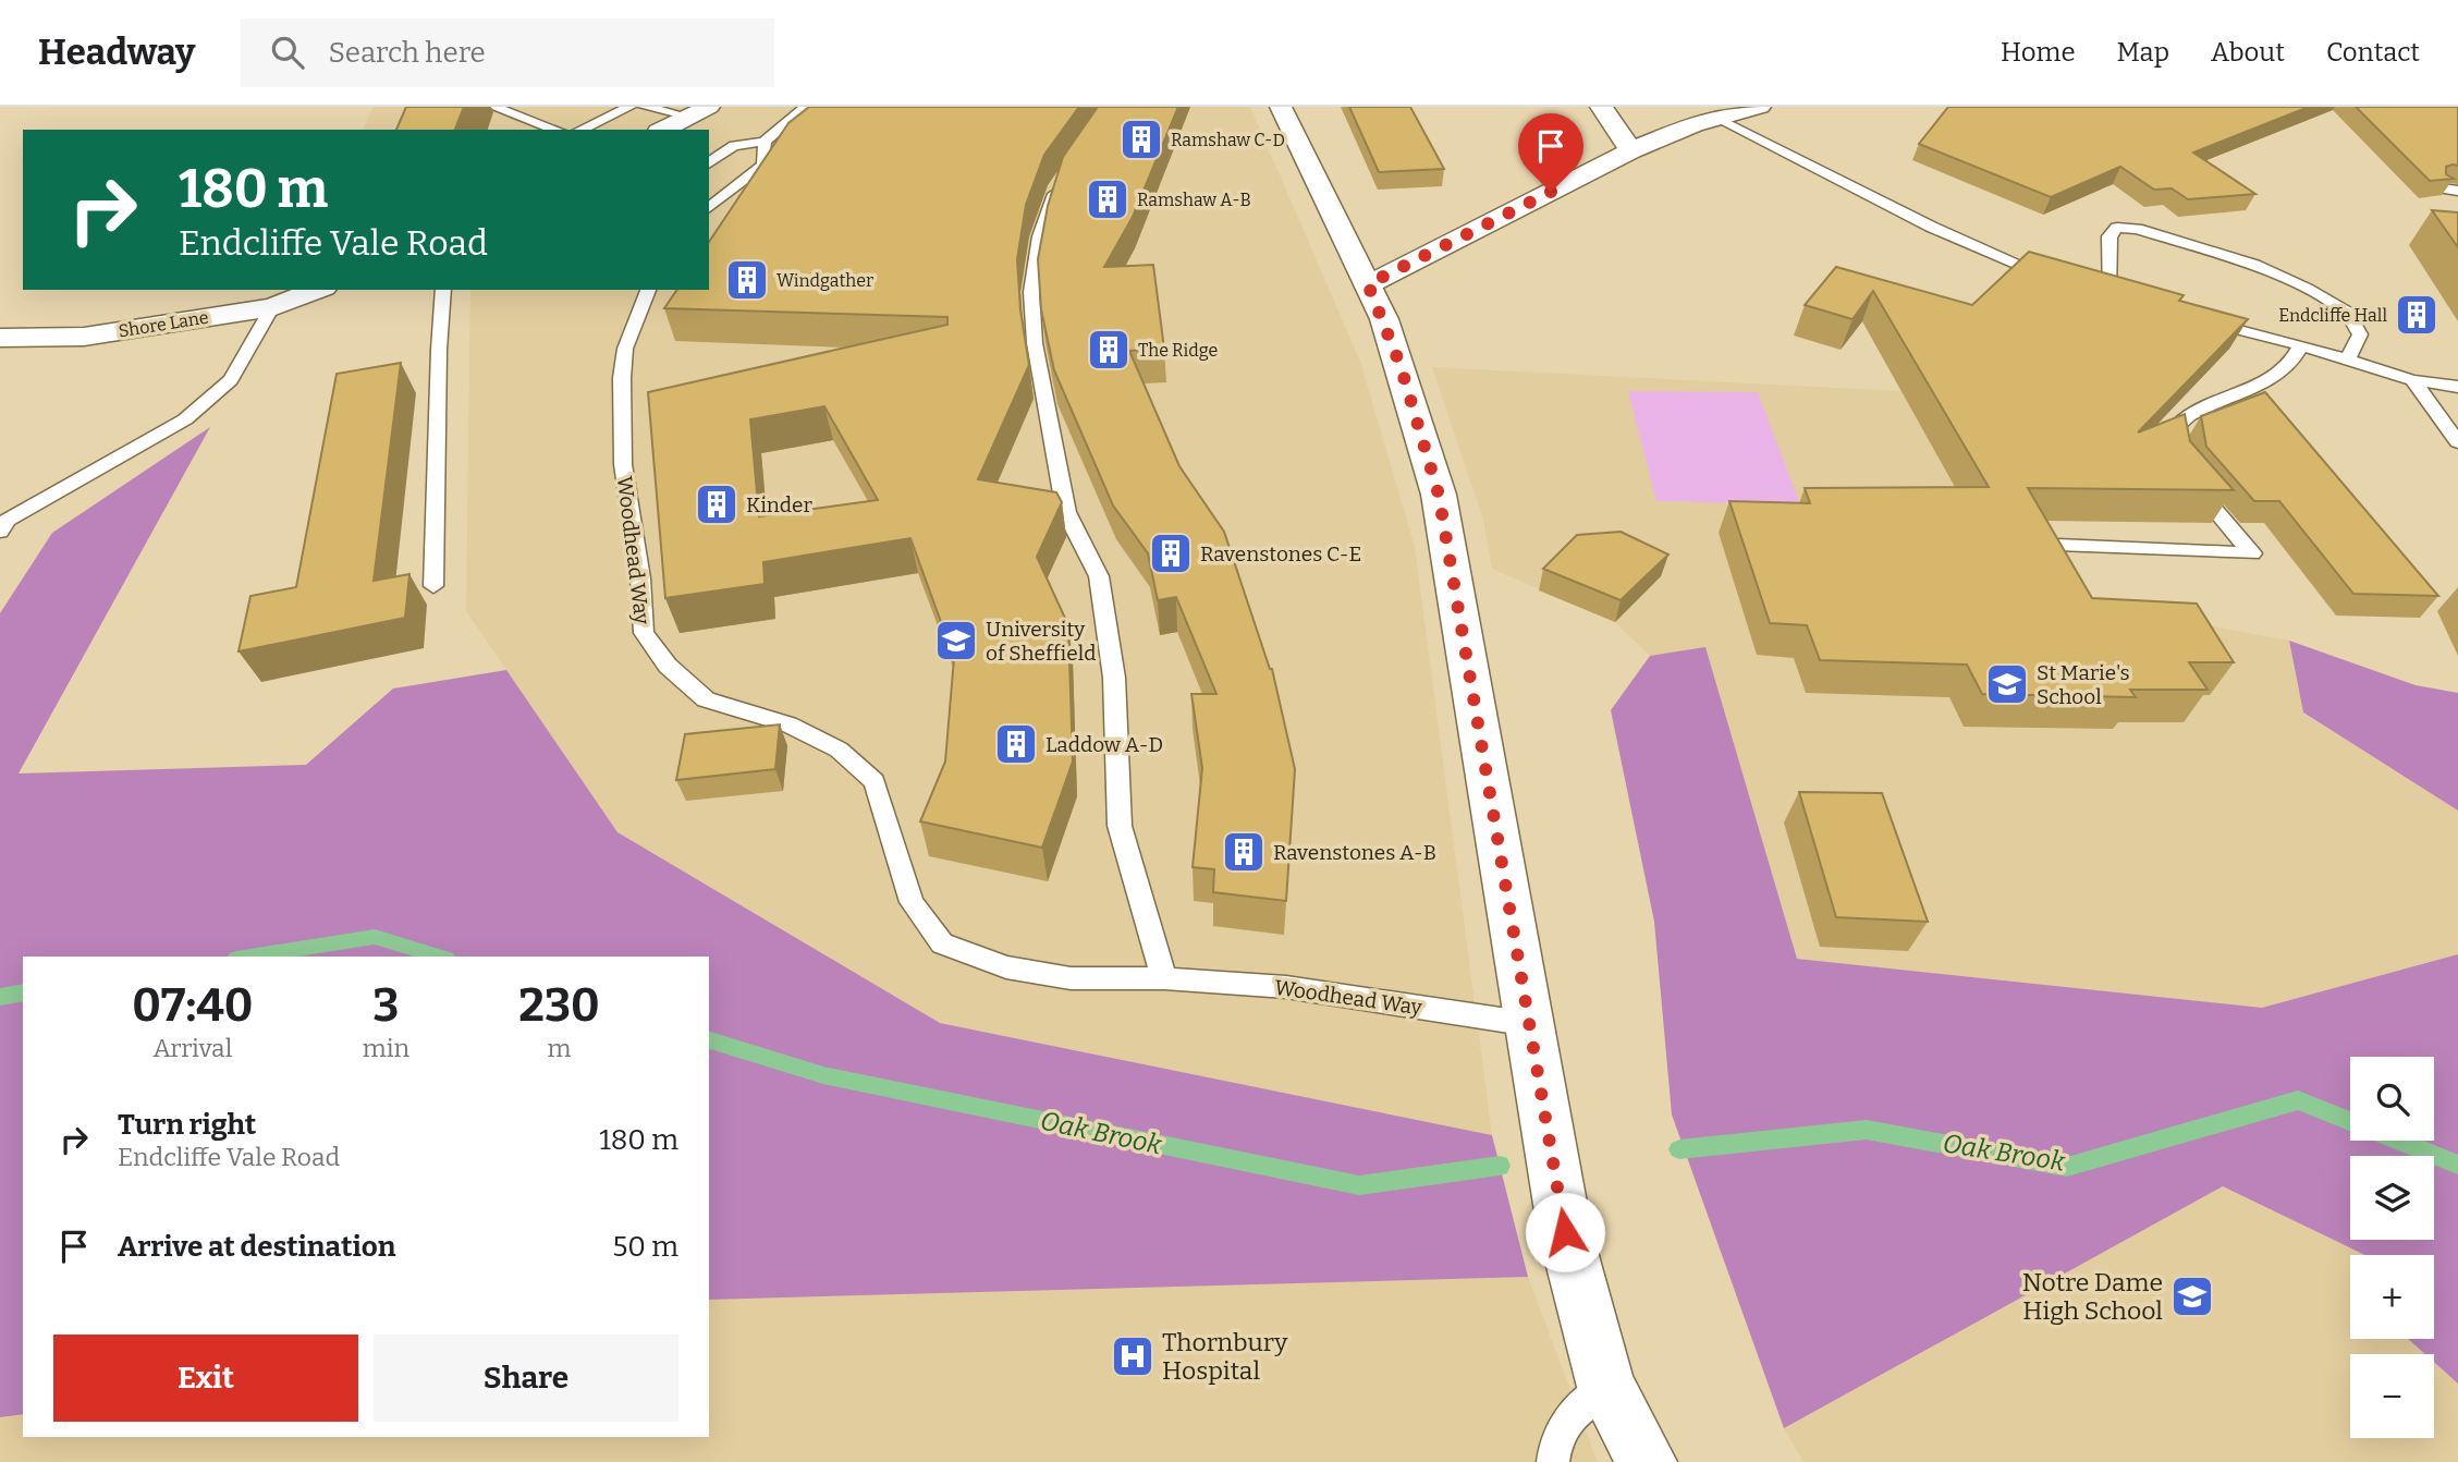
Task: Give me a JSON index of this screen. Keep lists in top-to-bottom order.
{
  "streets": {
    "street": ["Shore Lane"],
    "lane": ["Woodhead Way"]
  },
  "water": ["Oak Brook"],
  "places": {
    "building": [
      "Ramshaw C-D",
      "Ramshaw A-B",
      "Windgather",
      "Endcliffe Hall",
      "The Ridge",
      "Kinder",
      "Ravenstones C-E",
      "Laddow A-D",
      "Ravenstones A-B"
    ],
    "school or university": ["University of Sheffield", "St Marie's School", "Notre Dame High School"],
    "hospital": ["Thornbury Hospital"]
  },
  "page": {
    "header": "Headway",
    "search": "Search here",
    "nav": [
      "Home",
      "Map",
      "About",
      "Contact"
    ],
    "turn": ["180 m", "Endcliffe Vale Road"],
    "eta": [
      "07:40",
      "Arrival",
      "3",
      "min",
      "230",
      "m"
    ],
    "map_buttons": ["+", "−"],
    "list": [
      {
        "name": "Turn right",
        "note": "Endcliffe Vale Road",
        "value": "180 m"
      },
      {
        "name": "Arrive at destination",
        "value": "50 m"
      }
    ],
    "buttons": ["Exit", "Share"]
  }
}
